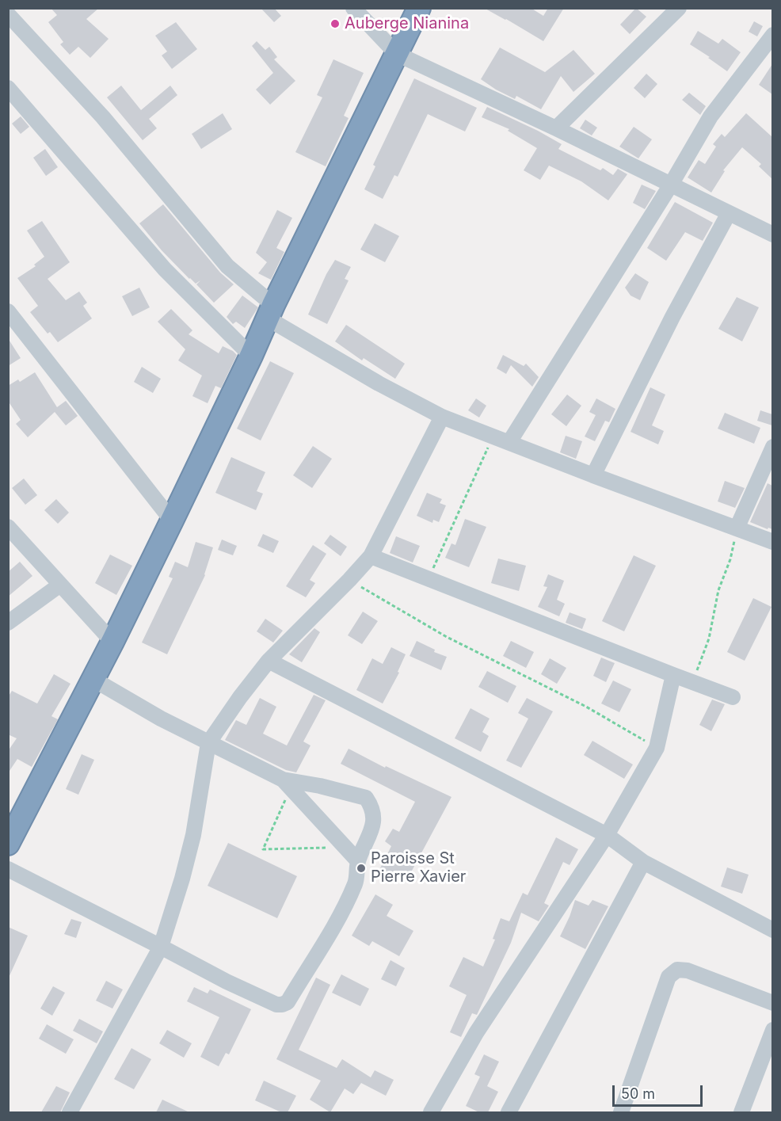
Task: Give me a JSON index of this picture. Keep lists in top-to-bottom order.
{
  "places": ["Auberge Nianina", "Paroisse St Pierre Xavier"],
  "scale_bar": "50 m"
}
